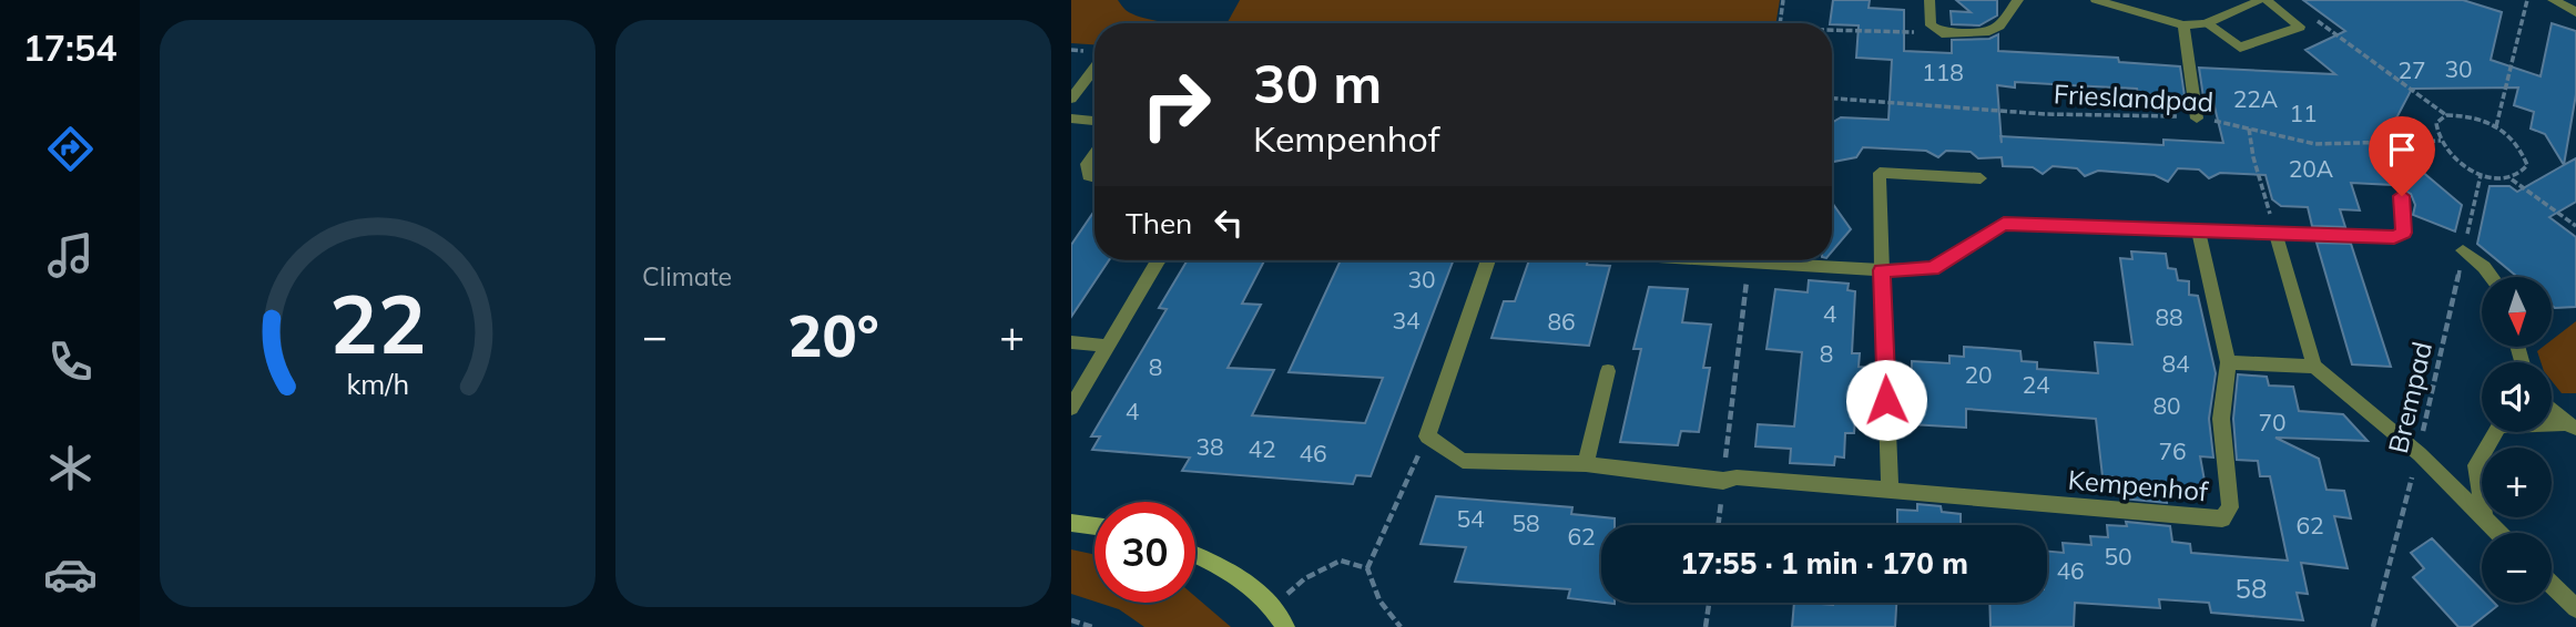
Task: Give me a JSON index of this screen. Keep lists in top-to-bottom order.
{
  "streets": {
    "street": ["Kempenhof"],
    "path": ["Frieslandpad", "Brempad"]
  },
  "house_numbers": [
    "30",
    "27",
    "118",
    "22A",
    "11",
    "20A",
    "30",
    "4",
    "88",
    "34",
    "86",
    "8",
    "84",
    "8",
    "20",
    "24",
    "80",
    "4",
    "70",
    "38",
    "42",
    "76",
    "46",
    "54",
    "58",
    "62",
    "62",
    "50",
    "46",
    "58"
  ],
  "north": "bottom",
  "page": {
    "tabs": "17:54",
    "tile": "Climate",
    "turn": ["30 m", "Kempenhof"],
    "then": "Then",
    "map_buttons": ["+", "−"],
    "heat": ["−", "20°", "+"],
    "limit": "30",
    "trip": "17:55 · 1 min · 170 m",
    "gauge": ["22", "km/h"]
  }
}
